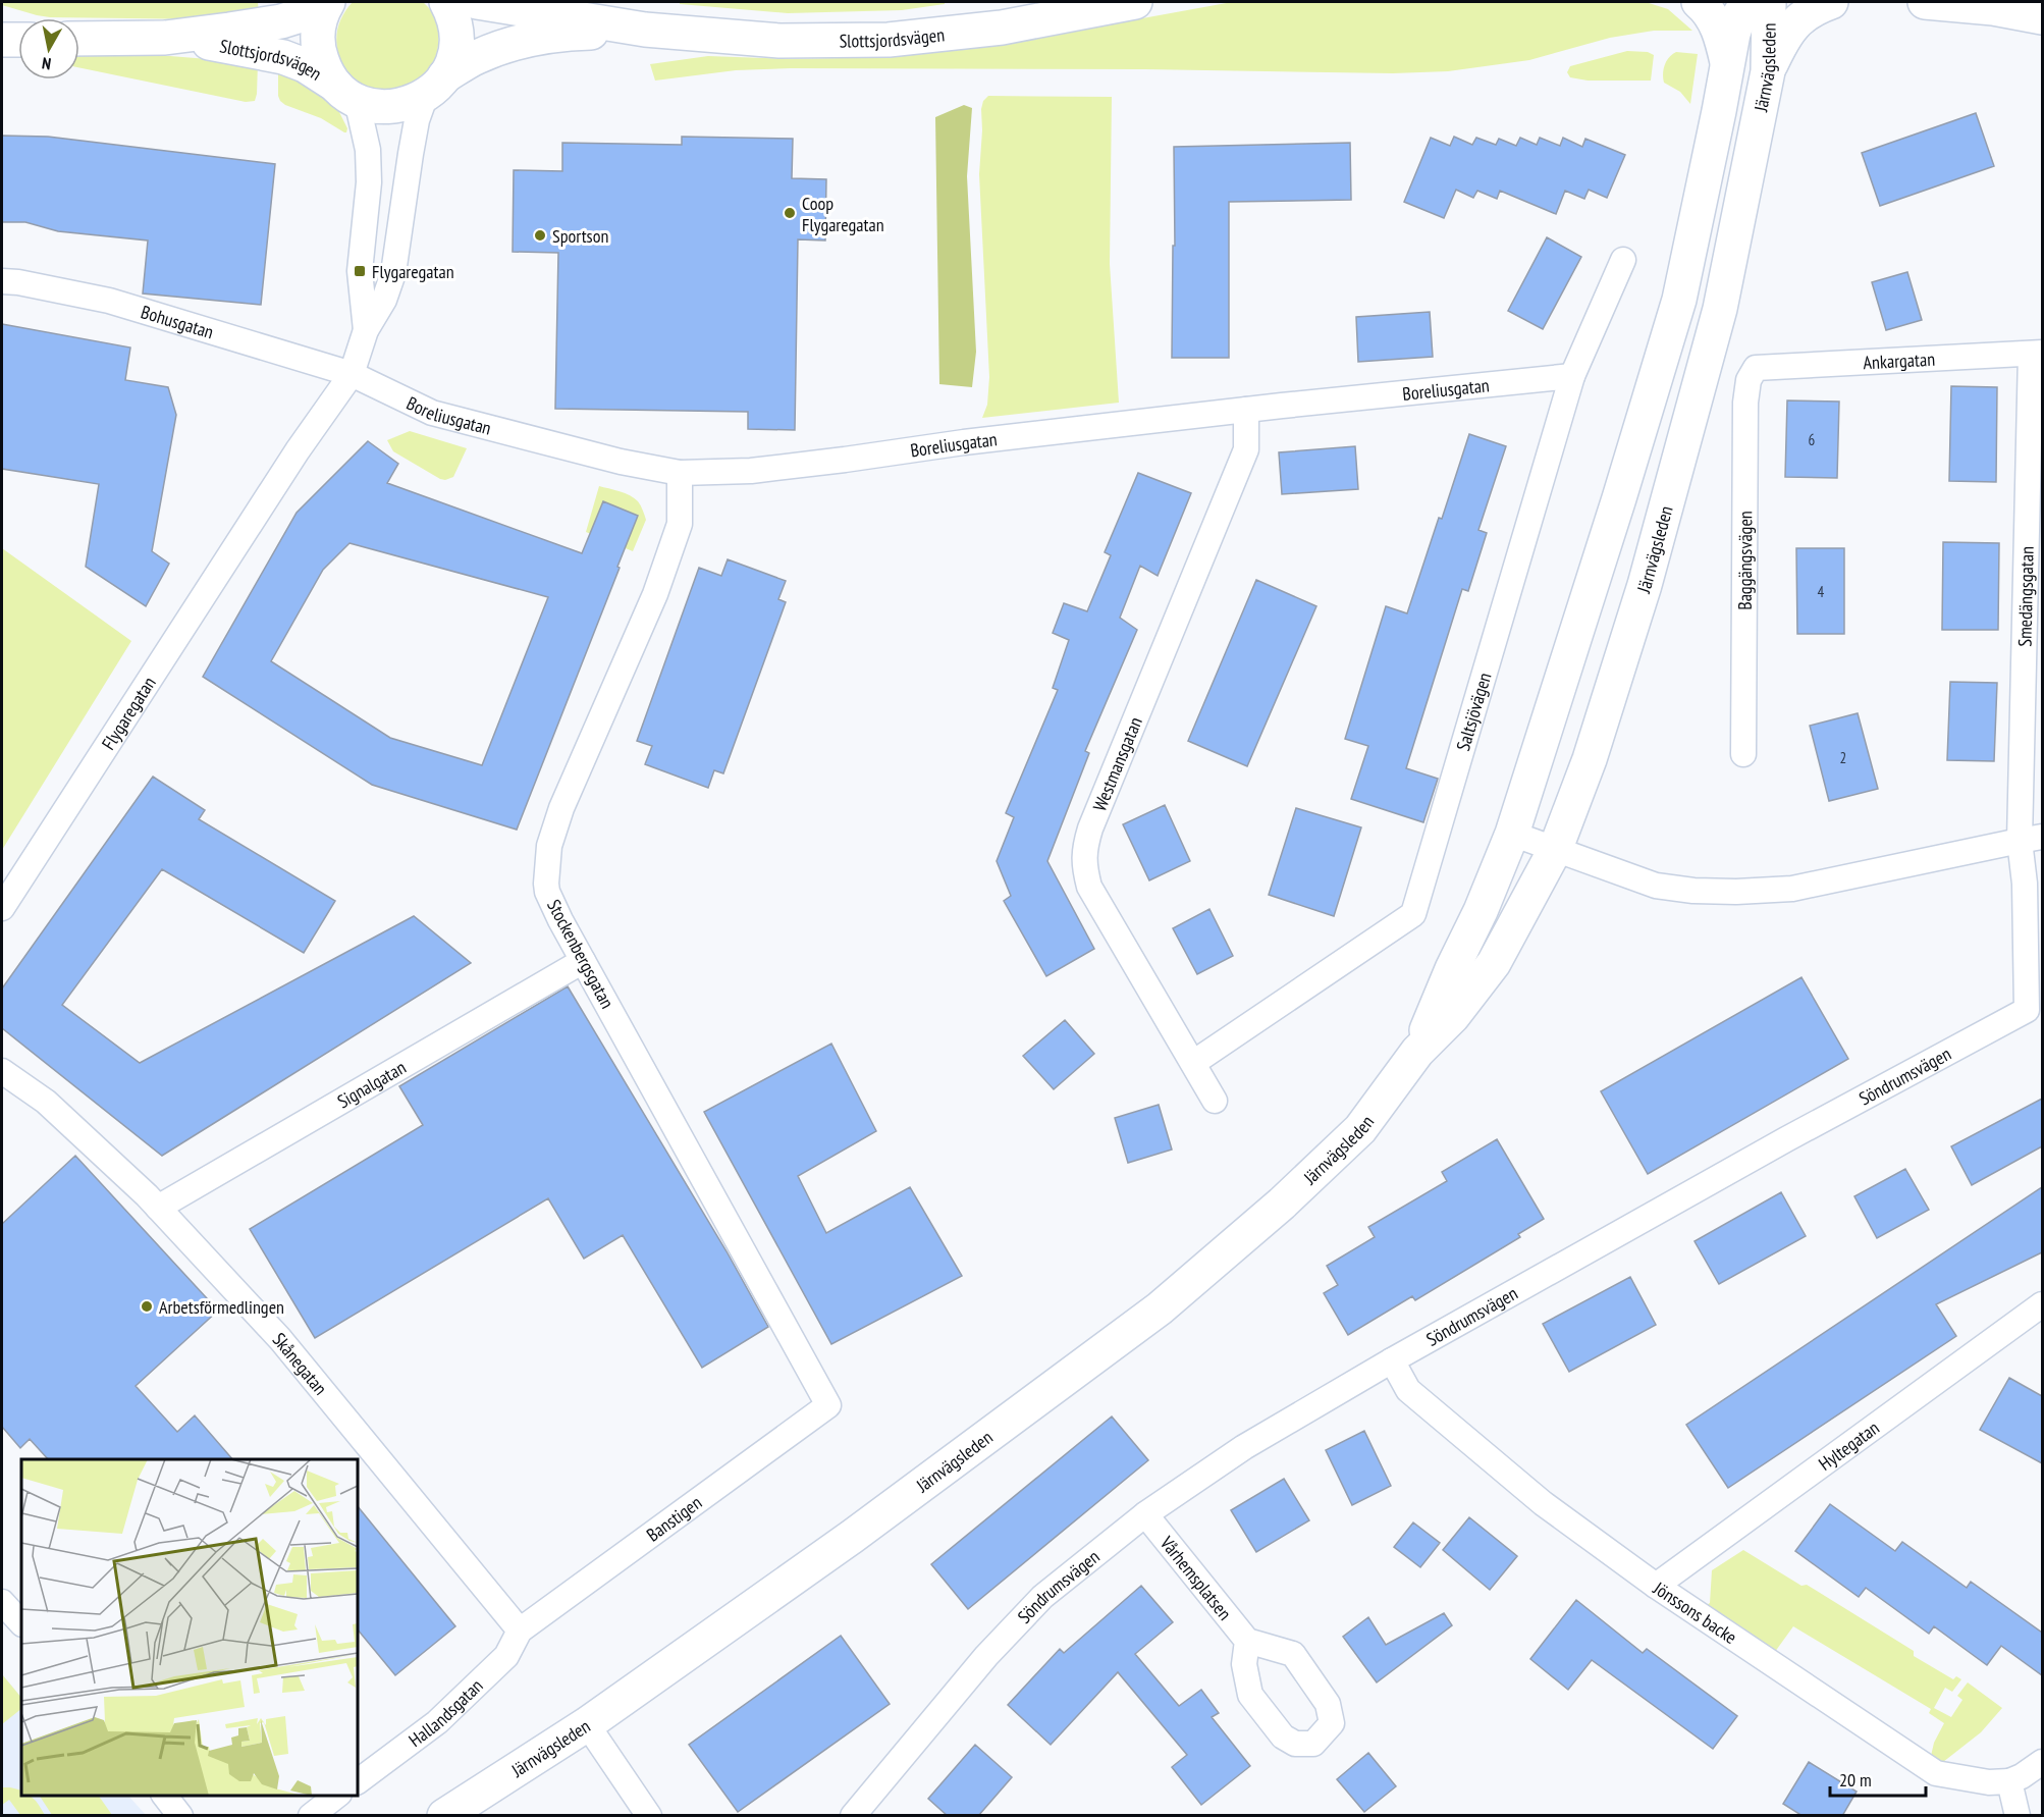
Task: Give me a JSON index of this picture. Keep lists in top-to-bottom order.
{
  "streets": {
    "main road": ["Slottsjordsvägen", "Järnvägsleden"],
    "street": [
      "Bohusgatan",
      "Ankargatan",
      "Boreliusgatan",
      "Baggängsvägen",
      "Smedängsgatan",
      "Saltsjövägen",
      "Flygaregatan",
      "Westmansgatan",
      "Stockenbergsgatan",
      "Söndrumsvägen",
      "Signalgatan",
      "Skånegatan",
      "Hyltegatan",
      "Banstigen",
      "Vårhemsplatsen",
      "Jönssons backe",
      "Hallandsgatan"
    ]
  },
  "crossings": [
    ["Slottsjordsvägen", "Flygaregatan"],
    ["Bohusgatan", "Boreliusgatan"],
    ["Bohusgatan", "Flygaregatan"],
    ["Ankargatan", "Baggängsvägen"],
    ["Ankargatan", "Smedängsgatan"],
    ["Boreliusgatan", "Saltsjövägen"],
    ["Boreliusgatan", "Flygaregatan"],
    ["Boreliusgatan", "Westmansgatan"],
    ["Boreliusgatan", "Stockenbergsgatan"],
    ["Smedängsgatan", "Söndrumsvägen"],
    ["Saltsjövägen", "Westmansgatan"],
    ["Stockenbergsgatan", "Signalgatan"],
    ["Stockenbergsgatan", "Banstigen"],
    ["Söndrumsvägen", "Vårhemsplatsen"],
    ["Söndrumsvägen", "Jönssons backe"],
    ["Signalgatan", "Skånegatan"],
    ["Skånegatan", "Banstigen"],
    ["Skånegatan", "Hallandsgatan"],
    ["Hyltegatan", "Jönssons backe"],
    ["Banstigen", "Hallandsgatan"]
  ],
  "places": {
    "other": ["Coop Flygaregatan", "Sportson", "Arbetsförmedlingen"],
    "transit": ["Flygaregatan"]
  },
  "house_numbers": ["6", "4", "2"],
  "scale_bar": "20 m",
  "north": "bottom"
}
